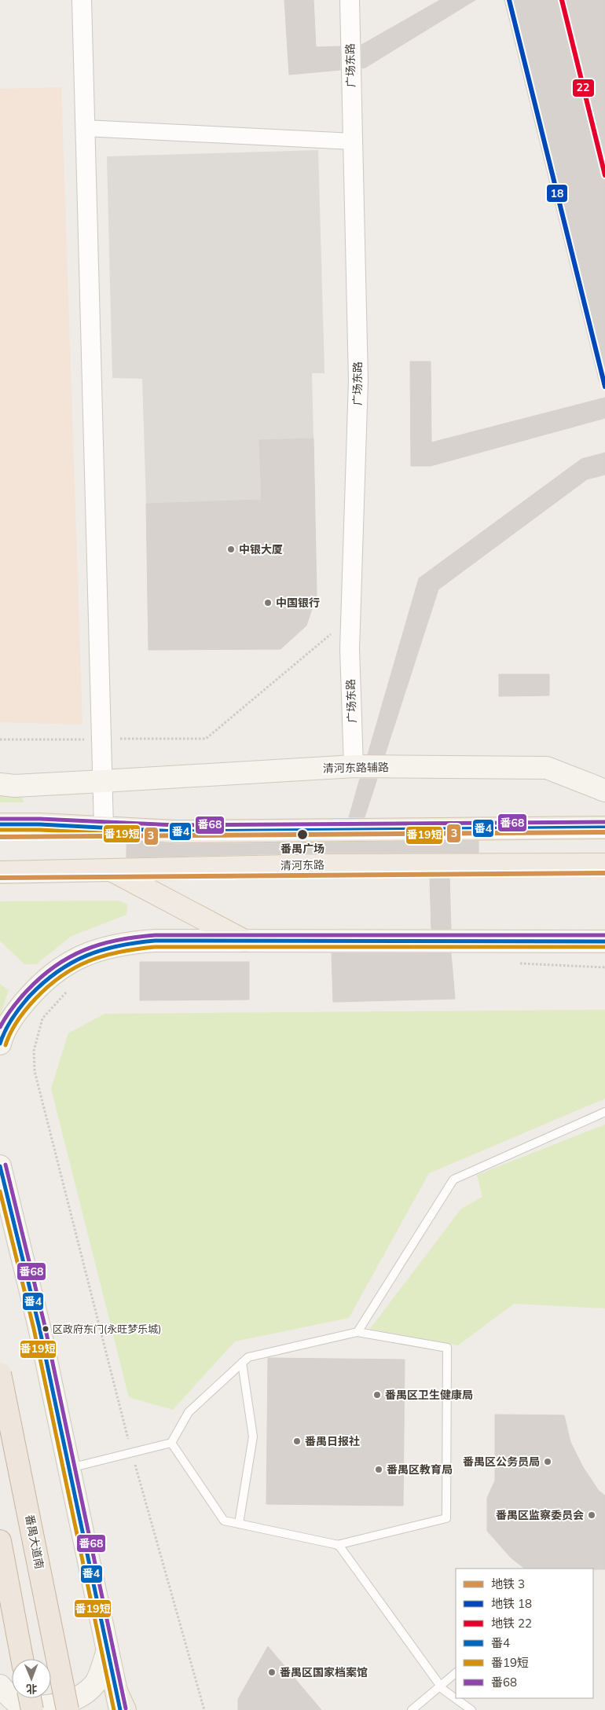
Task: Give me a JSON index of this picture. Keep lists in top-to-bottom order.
{
  "streets": {
    "highway": ["番禺大道南"],
    "main road": ["清河东路辅路", "清河东路"],
    "street": ["广场东路"]
  },
  "crossings": [
    ["广场东路", "清河东路辅路"]
  ],
  "places": [
    "中银大厦",
    "中国银行",
    "番禺广场",
    "区政府东门(永旺梦乐城)",
    "番禺区卫生健康局",
    "番禺日报社",
    "番禺区公务员局",
    "番禺区教育局",
    "番禺区监察委员会",
    "番禺区国家档案馆"
  ],
  "lines": [
    "metro line 18",
    "metro line 22",
    "transit line 番68",
    "transit line 番4",
    "transit line 番19短",
    "metro line 3"
  ],
  "legend": [
    "地铁 3",
    "地铁 18",
    "地铁 22",
    "番4",
    "番19短",
    "番68"
  ],
  "north": "bottom"
}
